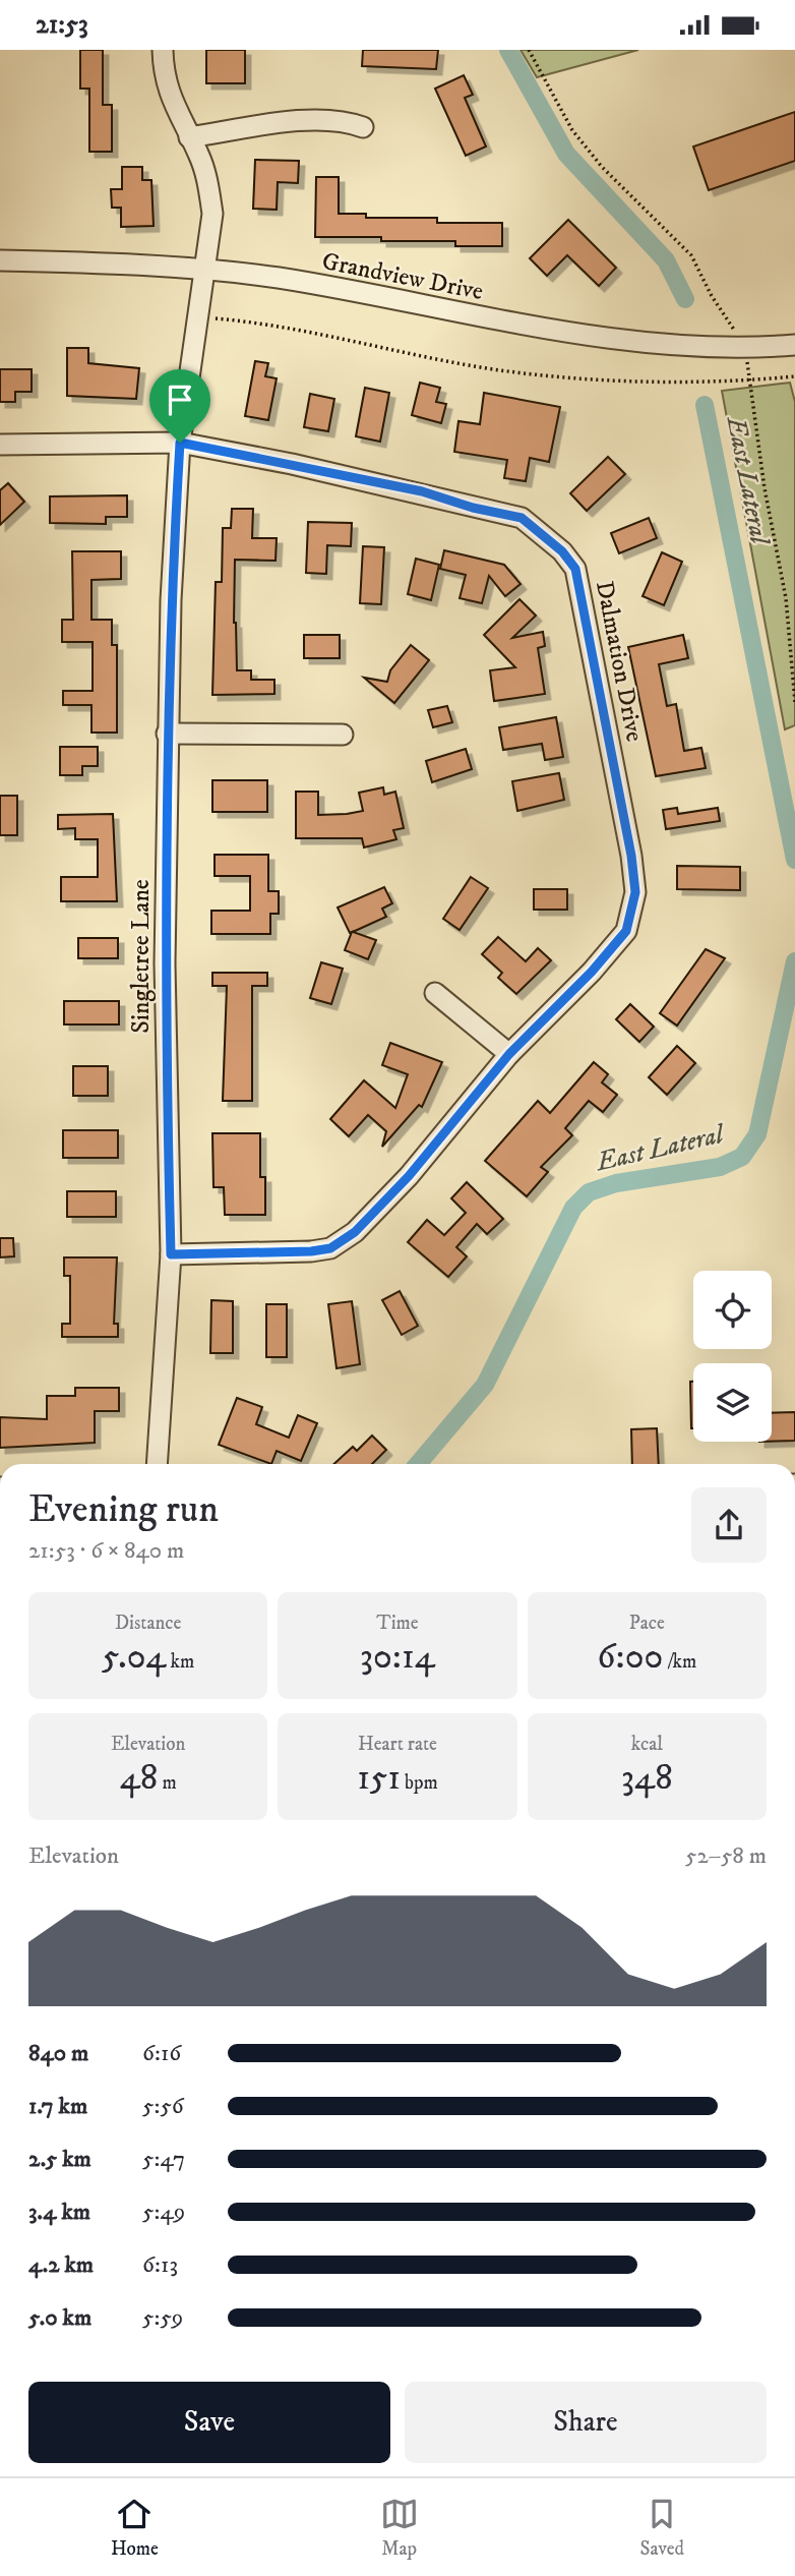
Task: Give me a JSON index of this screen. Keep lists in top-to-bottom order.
{
  "streets": {
    "street": ["Grandview Drive", "Dalmation Drive", "Singletree Lane"]
  },
  "crossings": [
    ["Grandview Drive", "Singletree Lane"],
    ["Dalmation Drive", "Singletree Lane"]
  ],
  "water": ["East Lateral"],
  "page": {
    "status": "21:53",
    "heading": ["Evening run", "21:53 · 6 × 840 m"],
    "stats": [
      ["Distance", "5.04 km"],
      ["Time", "30:14"],
      ["Pace", "6:00 /km"],
      ["Elevation", "48 m"],
      ["Heart rate", "151 bpm"],
      ["kcal", "348"]
    ],
    "chart": ["Elevation", "52–58 m"],
    "list": [
      {
        "name": "840 m",
        "note": "6:16"
      },
      {
        "name": "1.7 km",
        "note": "5:56"
      },
      {
        "name": "2.5 km",
        "note": "5:47"
      },
      {
        "name": "3.4 km",
        "note": "5:49"
      },
      {
        "name": "4.2 km",
        "note": "6:13"
      },
      {
        "name": "5.0 km",
        "note": "5:59"
      }
    ],
    "buttons": ["Save", "Share"],
    "tabs": ["Home", "Map", "Saved"]
  }
}
